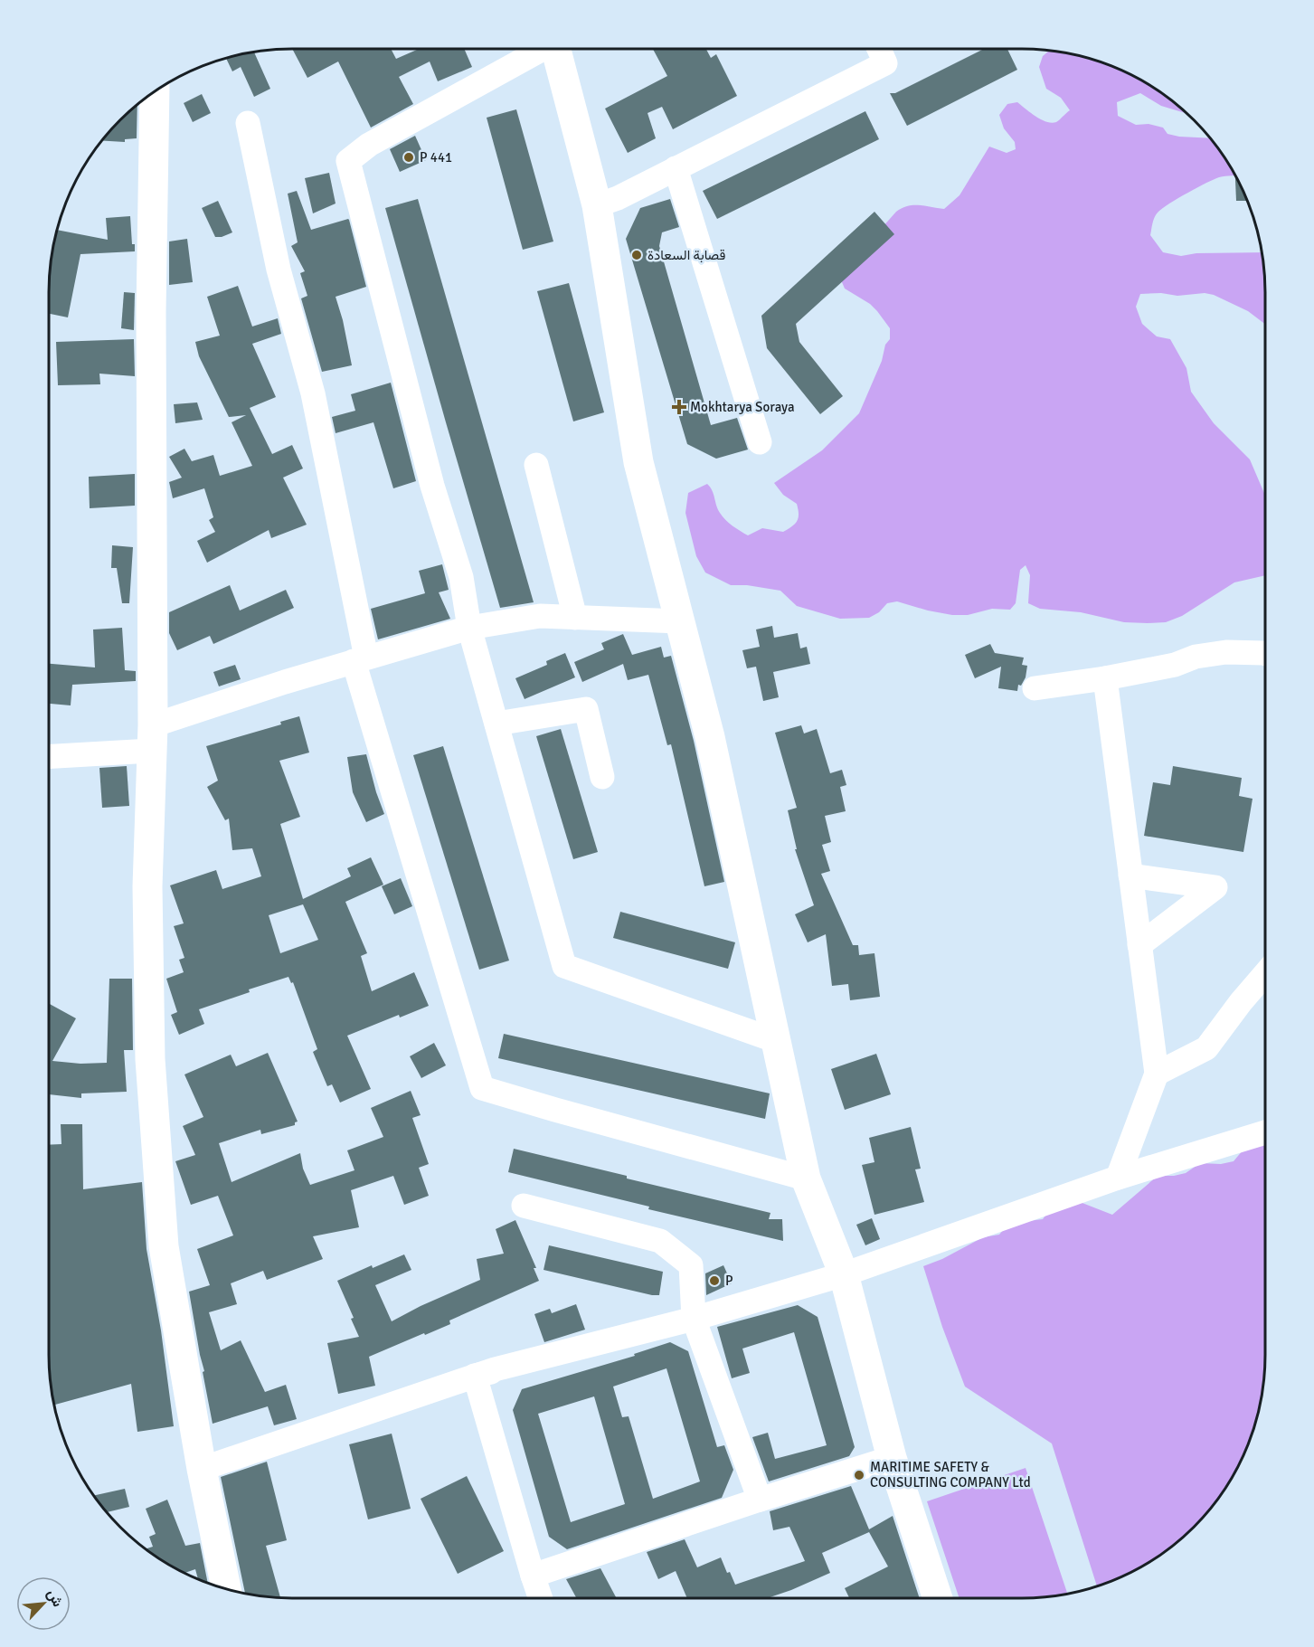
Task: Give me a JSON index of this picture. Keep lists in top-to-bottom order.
{
  "places": {
    "other": [
      "P 441",
      "قصابة السعادة",
      "P",
      "MARITIME SAFETY & CONSULTING COMPANY Ltd"
    ],
    "health": ["Mokhtarya Soraya"]
  },
  "north": "top right"
}
